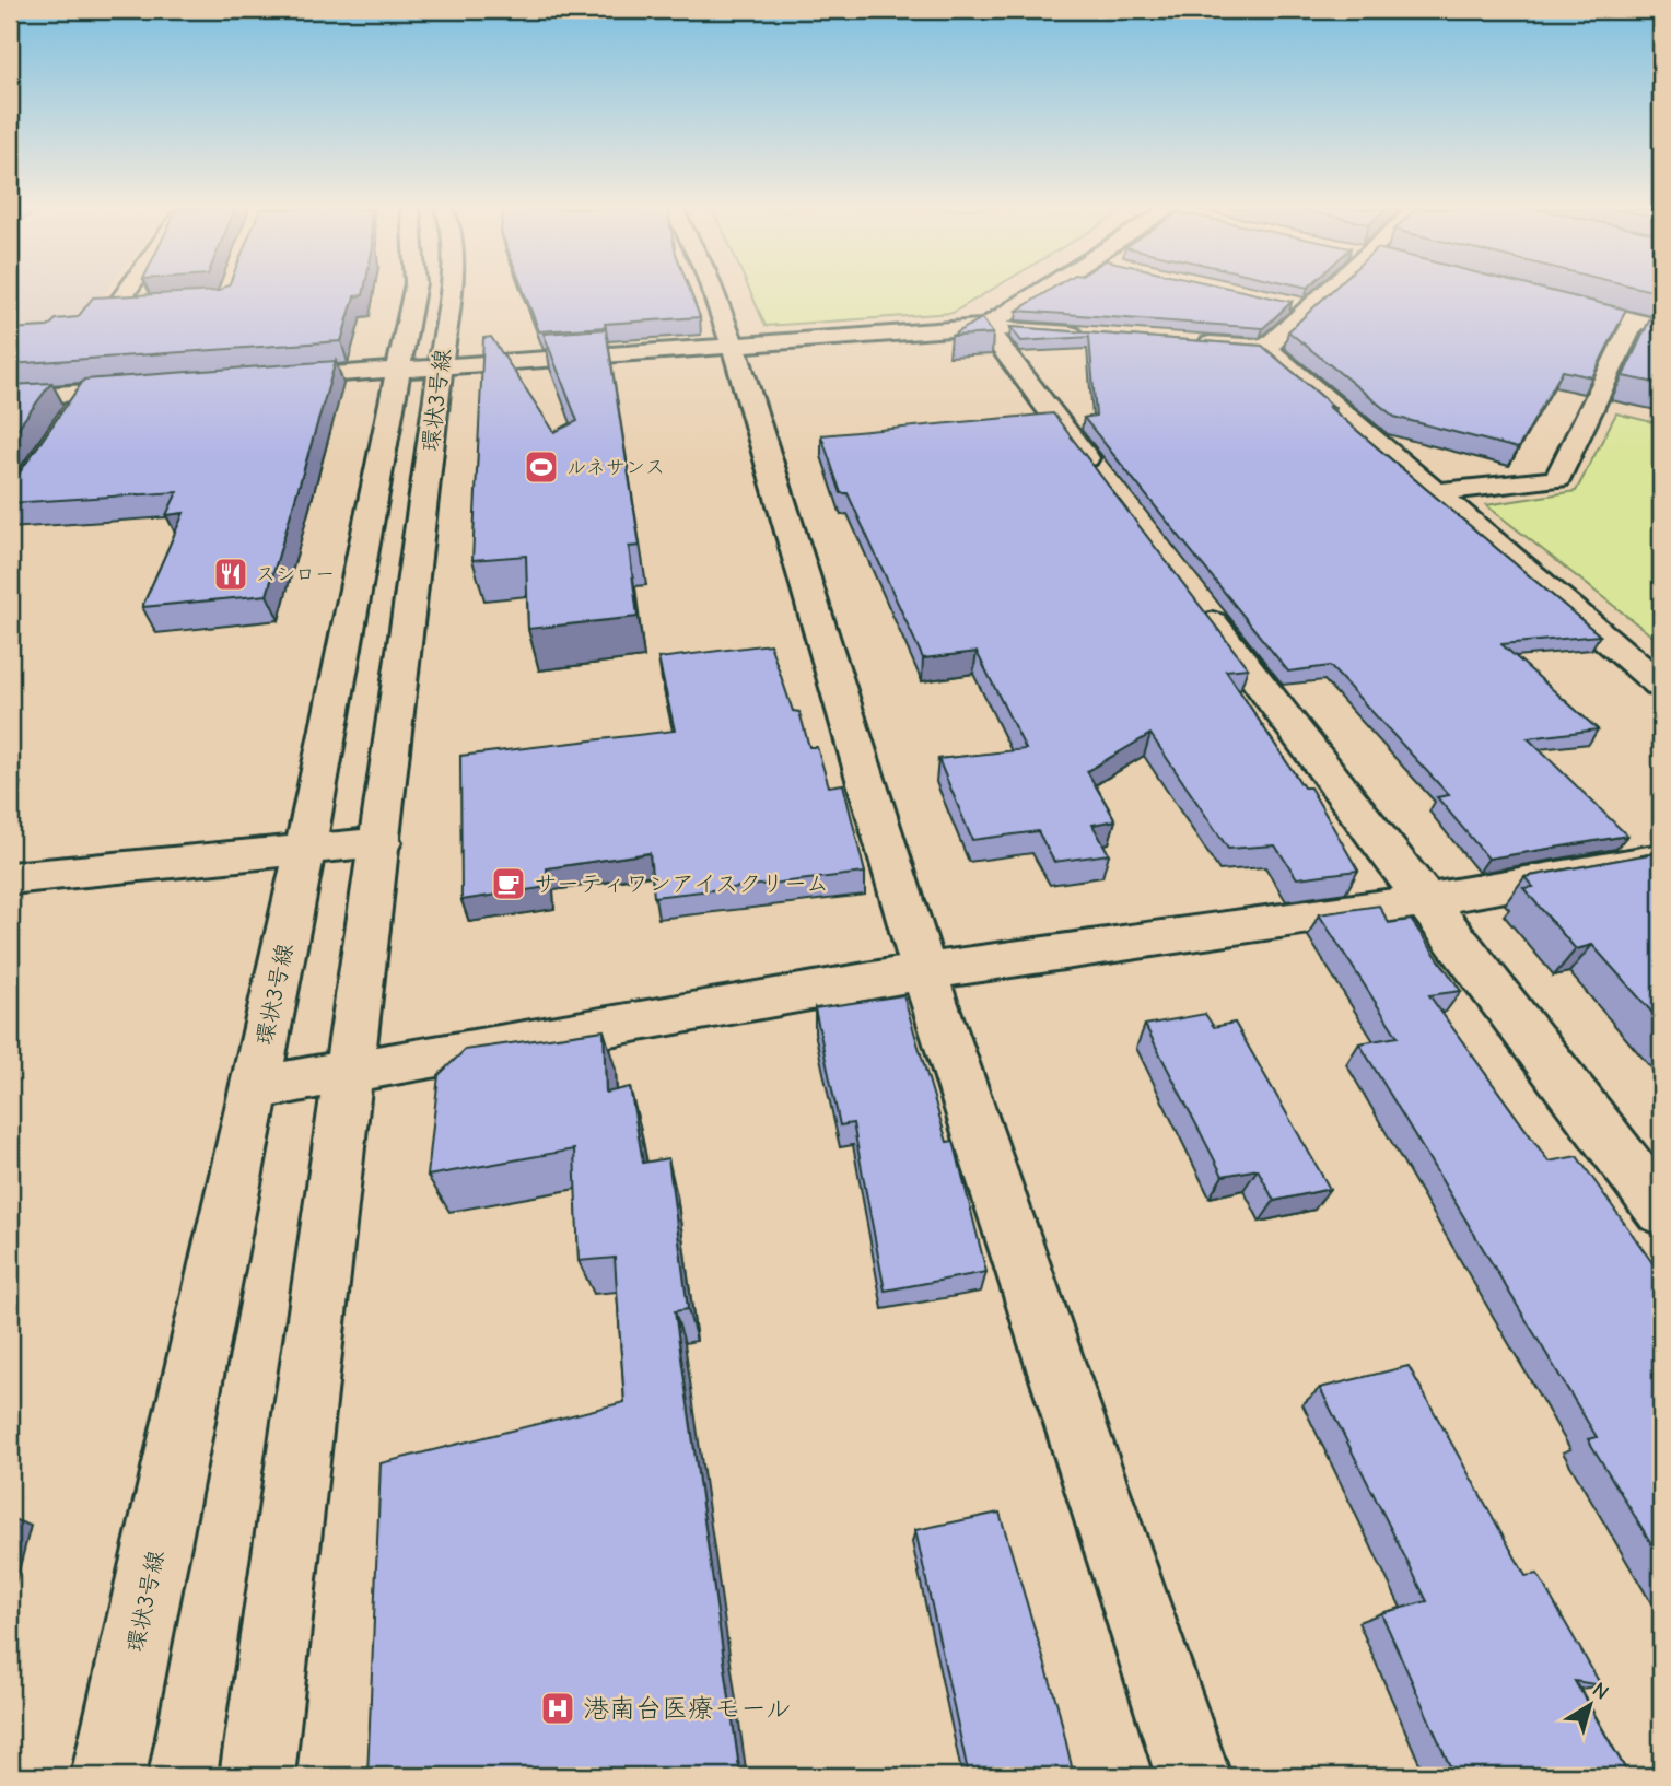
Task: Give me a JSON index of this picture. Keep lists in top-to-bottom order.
{
  "streets": {
    "street": ["環状3号線"]
  },
  "places": {
    "sports": ["ルネサンス"],
    "restaurant": ["スシロー"],
    "cafe": ["サーティワンアイスクリーム"],
    "hospital": ["港南台医療モール"]
  },
  "north": "top right"
}
